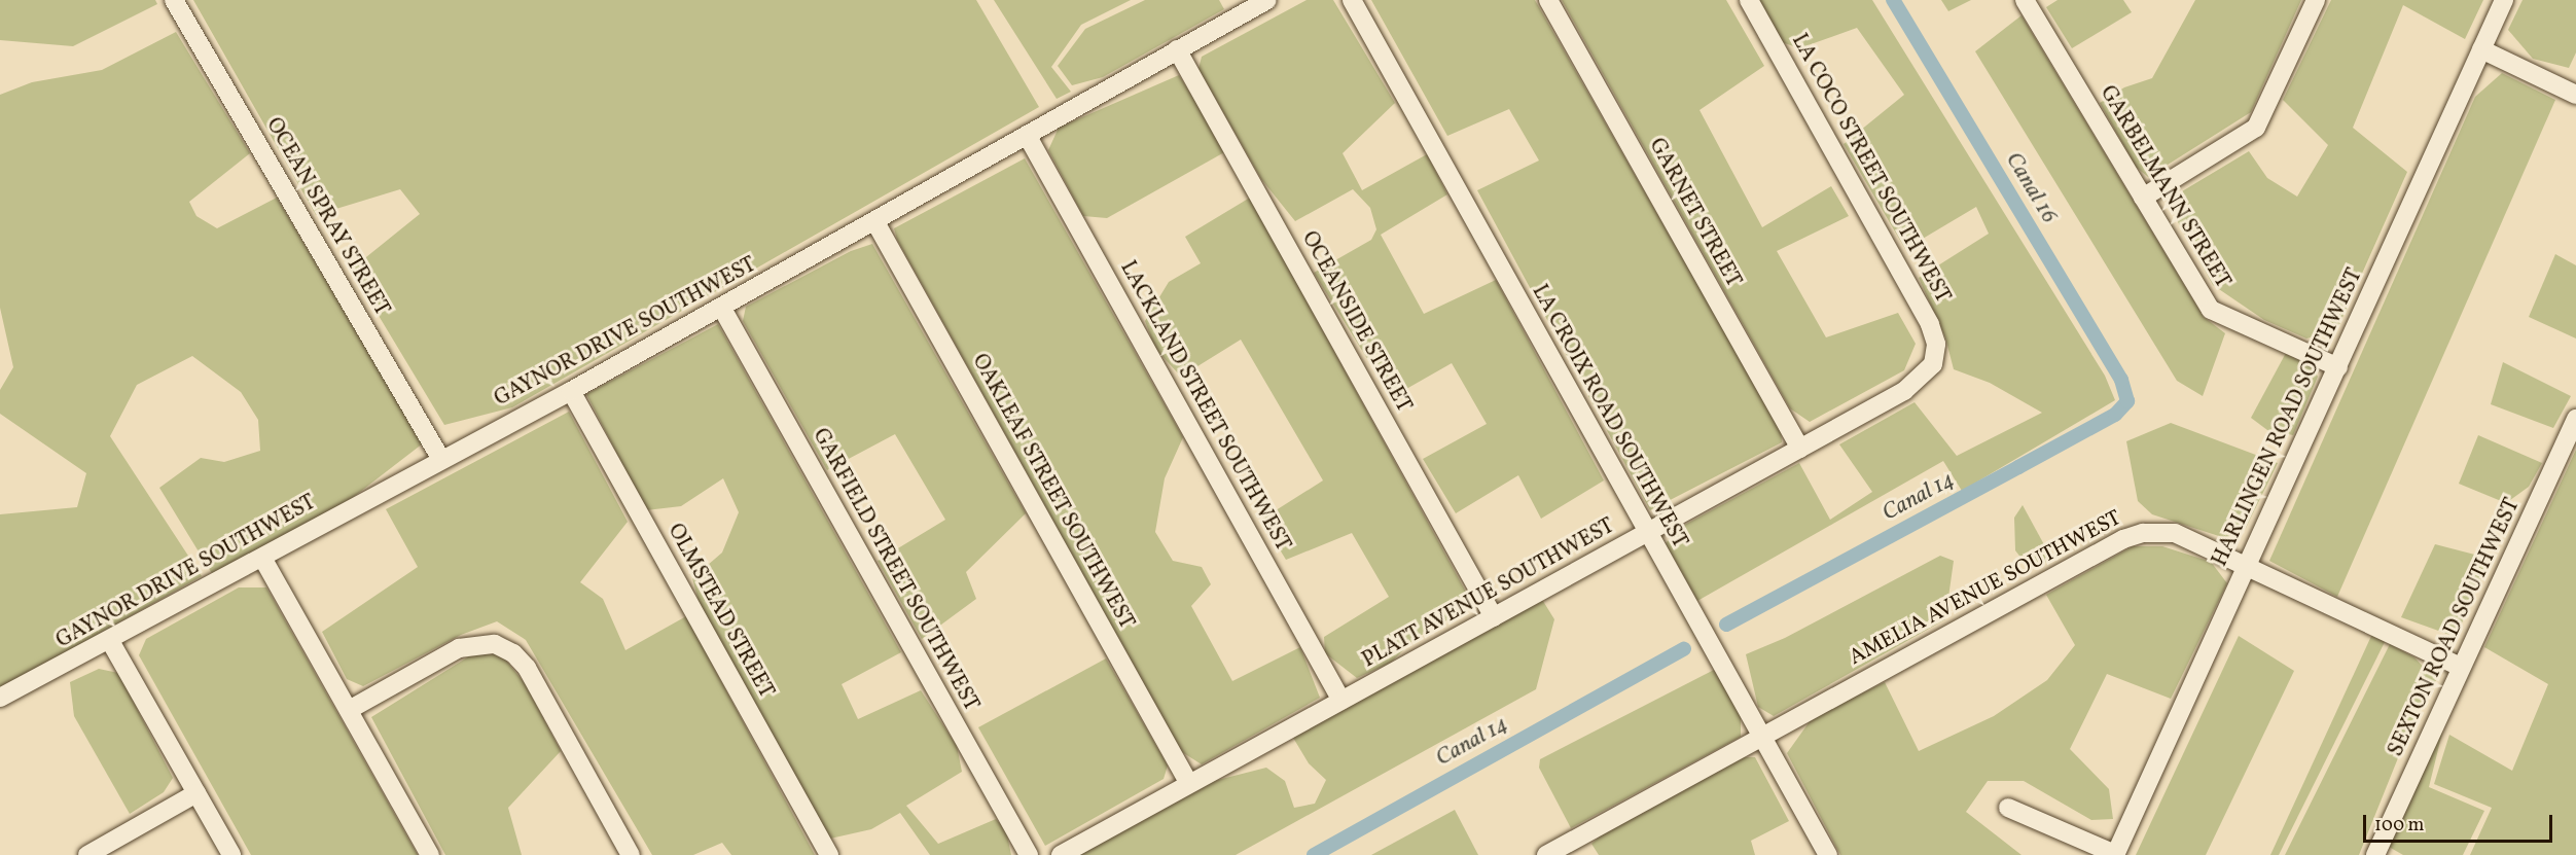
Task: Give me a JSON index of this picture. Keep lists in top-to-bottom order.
{
  "streets": {
    "street": [
      "LA COCO STREET SOUTHWEST",
      "GARBELMANN STREET",
      "GARNET STREET",
      "OCEAN SPRAY STREET",
      "OCEANSIDE STREET",
      "GAYNOR DRIVE SOUTHWEST",
      "LACKLAND STREET SOUTHWEST",
      "LA CROIX ROAD SOUTHWEST",
      "HARLINGEN ROAD SOUTHWEST",
      "OAKLEAF STREET SOUTHWEST",
      "GARFIELD STREET SOUTHWEST",
      "AMELIA AVENUE SOUTHWEST",
      "PLATT AVENUE SOUTHWEST",
      "OLMSTEAD STREET",
      "SEXTON ROAD SOUTHWEST"
    ]
  },
  "crossings": [
    ["LA COCO STREET SOUTHWEST", "PLATT AVENUE SOUTHWEST"],
    ["GARBELMANN STREET", "HARLINGEN ROAD SOUTHWEST"],
    ["GARNET STREET", "PLATT AVENUE SOUTHWEST"],
    ["OCEAN SPRAY STREET", "GAYNOR DRIVE SOUTHWEST"],
    ["OCEANSIDE STREET", "GAYNOR DRIVE SOUTHWEST"],
    ["OCEANSIDE STREET", "PLATT AVENUE SOUTHWEST"],
    ["GAYNOR DRIVE SOUTHWEST", "LACKLAND STREET SOUTHWEST"],
    ["GAYNOR DRIVE SOUTHWEST", "OAKLEAF STREET SOUTHWEST"],
    ["GAYNOR DRIVE SOUTHWEST", "GARFIELD STREET SOUTHWEST"],
    ["GAYNOR DRIVE SOUTHWEST", "OLMSTEAD STREET"],
    ["LACKLAND STREET SOUTHWEST", "PLATT AVENUE SOUTHWEST"],
    ["LA CROIX ROAD SOUTHWEST", "AMELIA AVENUE SOUTHWEST"],
    ["LA CROIX ROAD SOUTHWEST", "PLATT AVENUE SOUTHWEST"],
    ["HARLINGEN ROAD SOUTHWEST", "AMELIA AVENUE SOUTHWEST"],
    ["OAKLEAF STREET SOUTHWEST", "PLATT AVENUE SOUTHWEST"],
    ["AMELIA AVENUE SOUTHWEST", "SEXTON ROAD SOUTHWEST"]
  ],
  "water": ["Canal 16", "Canal 14"],
  "scale_bar": "100 m"
}
